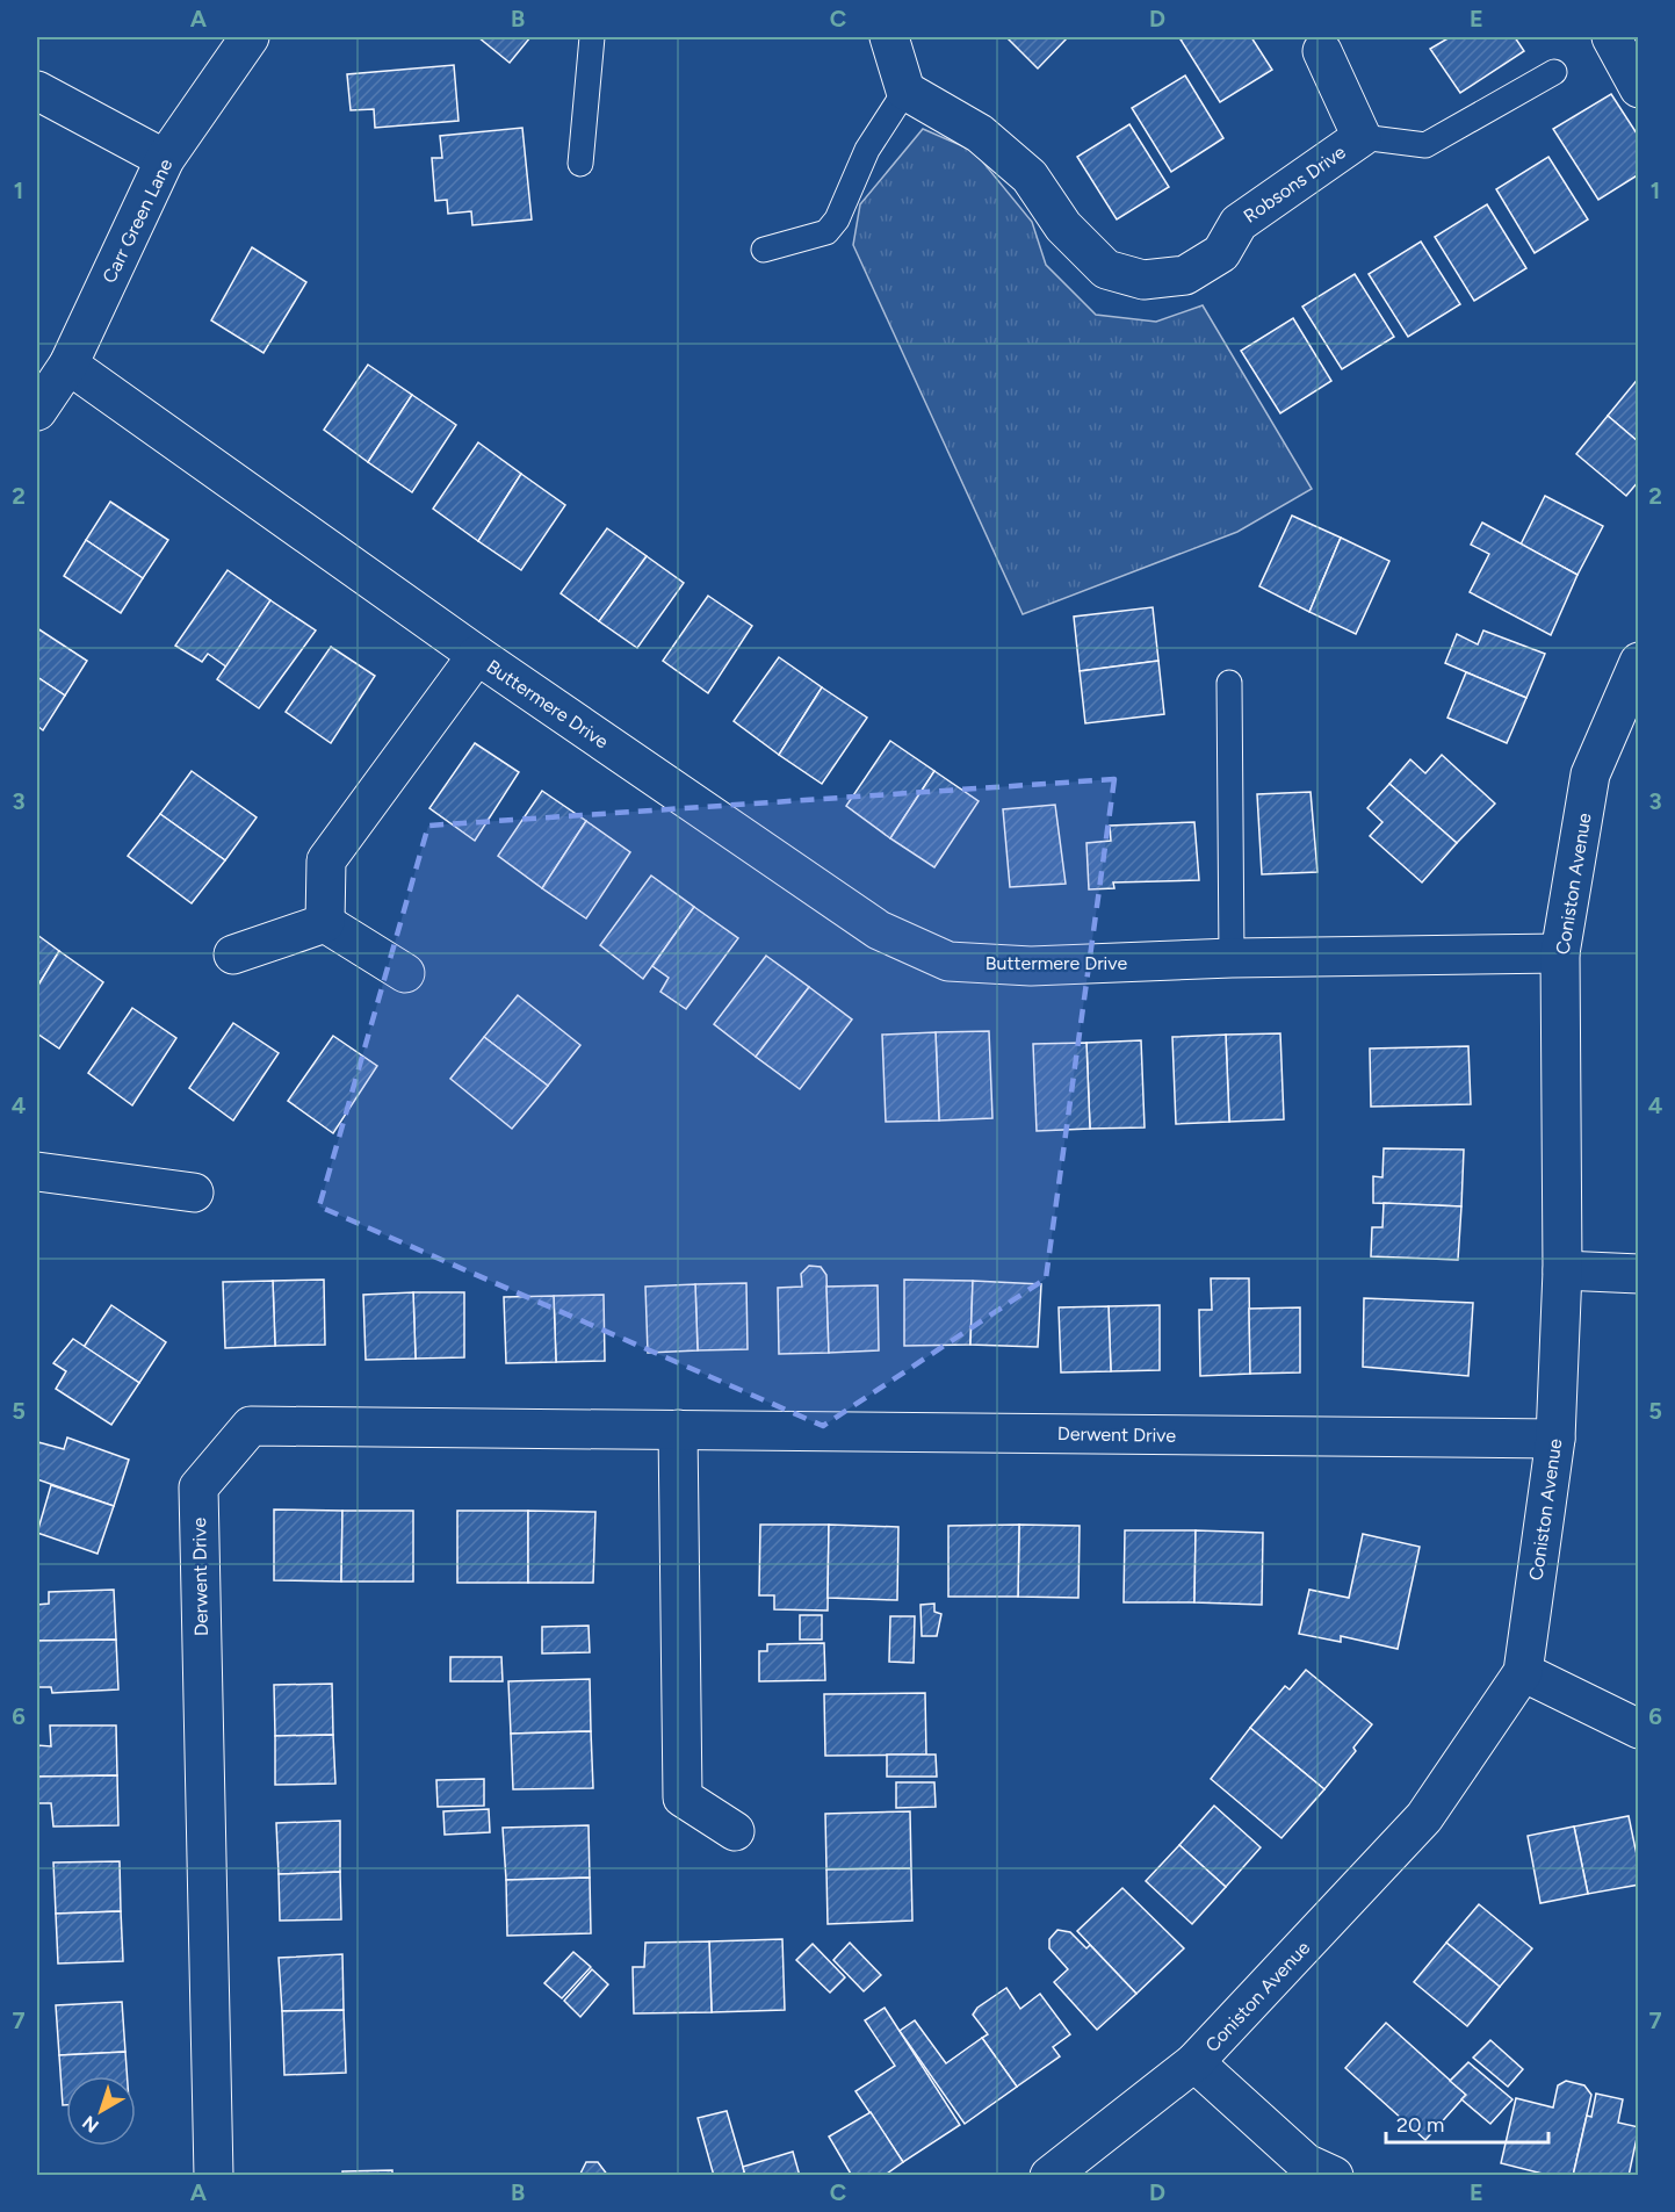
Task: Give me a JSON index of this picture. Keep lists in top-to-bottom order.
{
  "streets": {
    "street": [
      "Robsons Drive",
      "Carr Green Lane",
      "Buttermere Drive",
      "Coniston Avenue",
      "Derwent Drive"
    ]
  },
  "crossings": [
    ["Carr Green Lane", "Buttermere Drive"],
    ["Buttermere Drive", "Coniston Avenue"],
    ["Coniston Avenue", "Derwent Drive"]
  ],
  "scale_bar": "20 m",
  "north": "bottom left",
  "grid": {
    "columns": [
      "A",
      "B",
      "C",
      "D",
      "E"
    ],
    "rows": [
      "1",
      "2",
      "3",
      "4",
      "5",
      "6",
      "7"
    ]
  }
}
